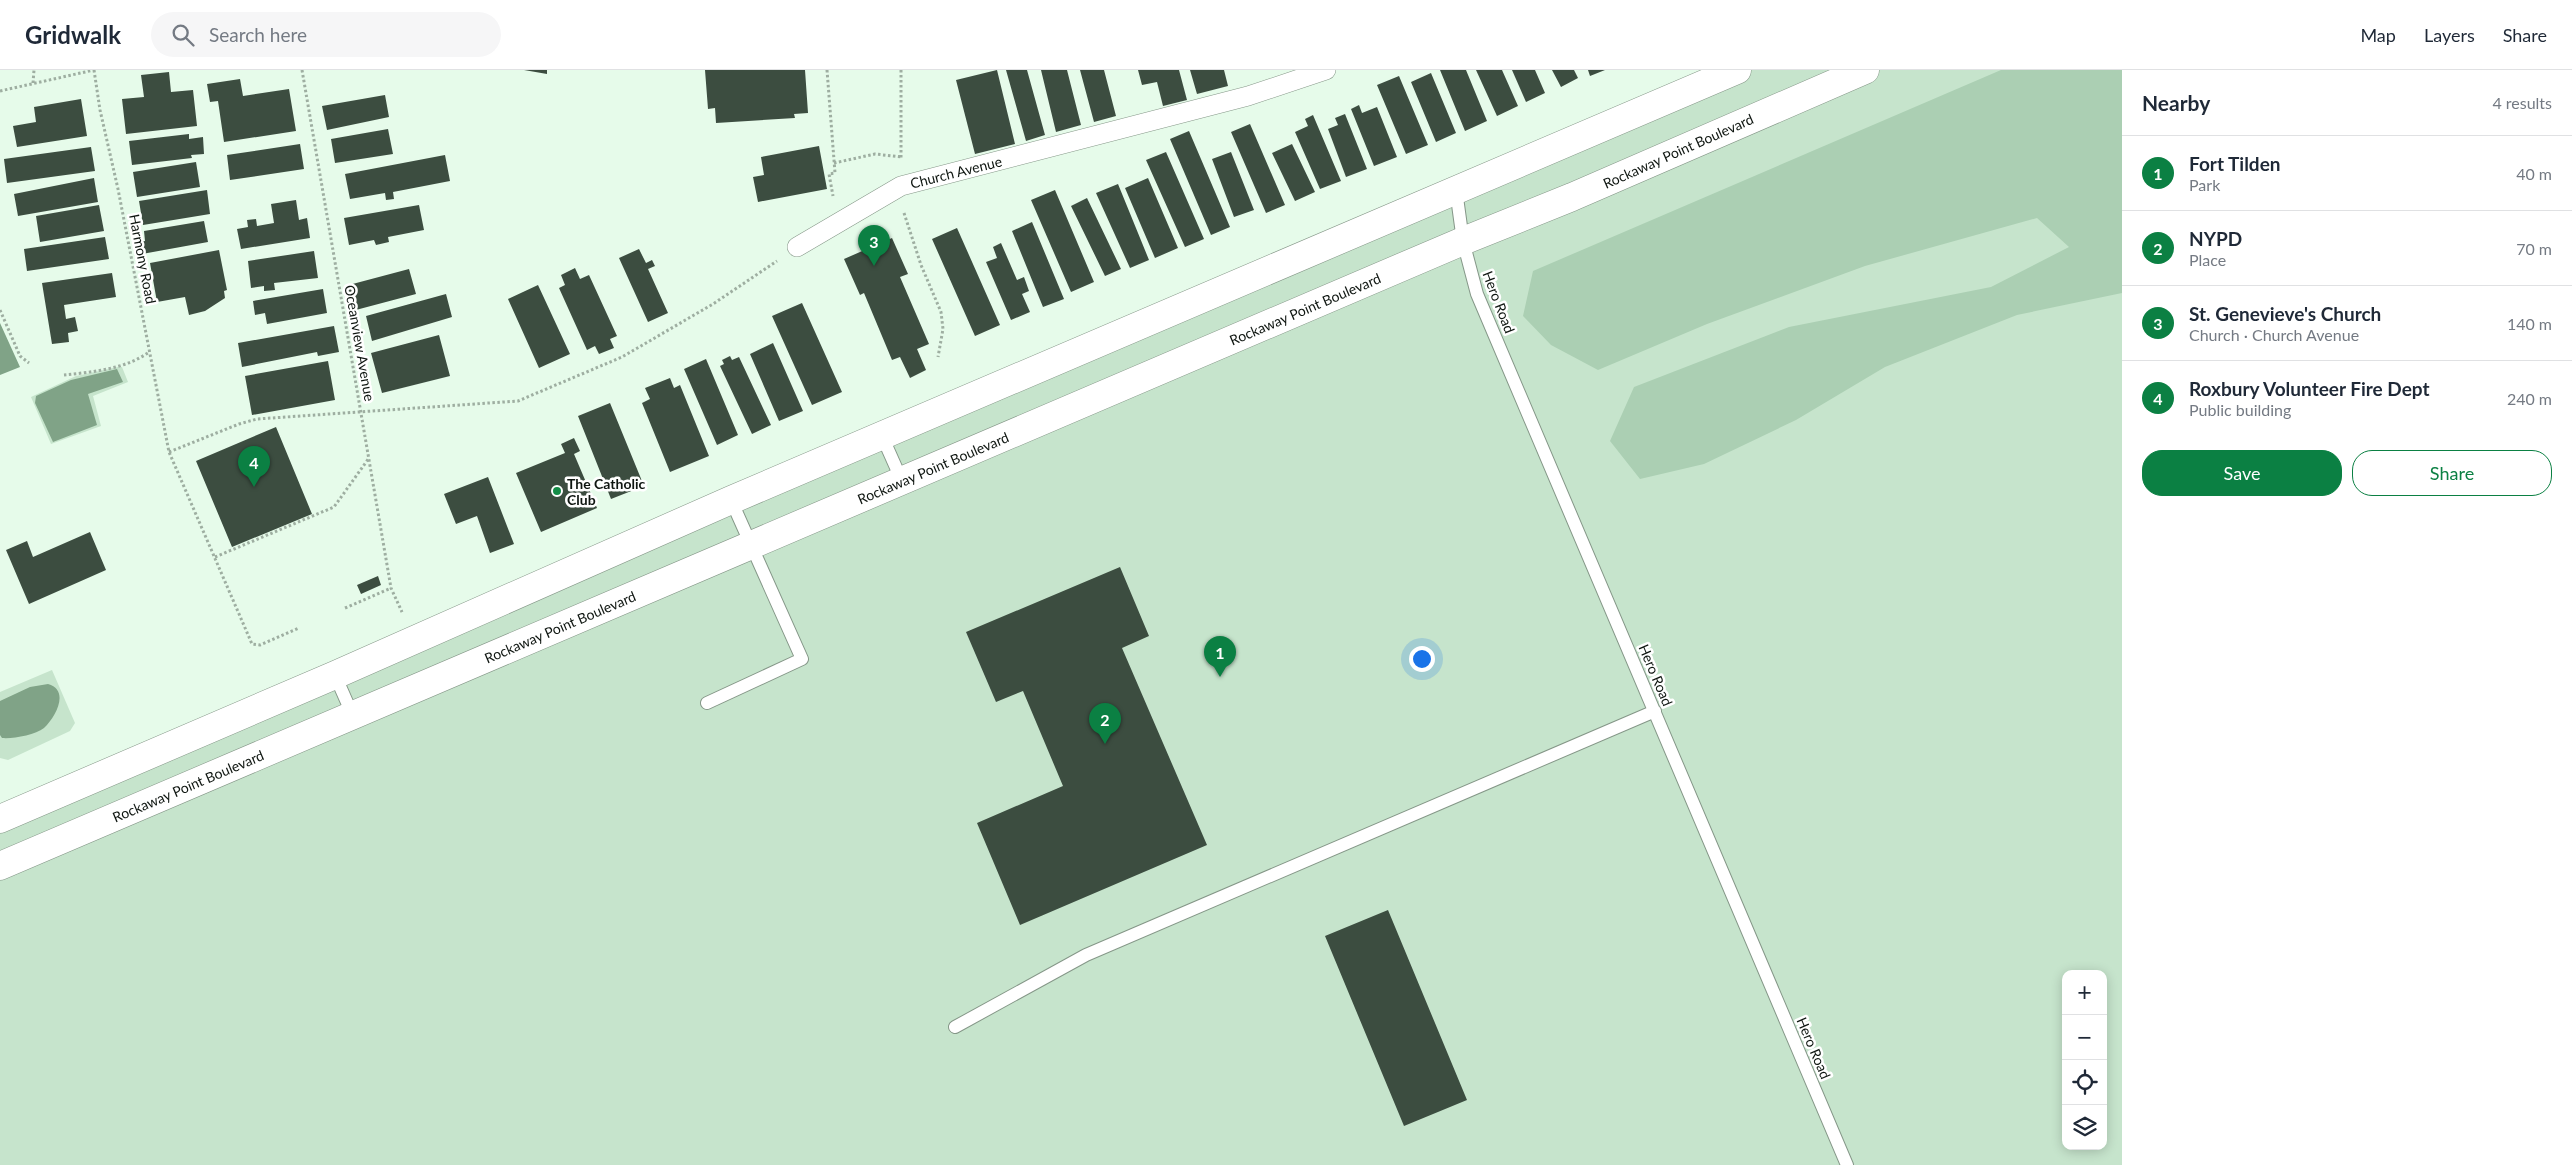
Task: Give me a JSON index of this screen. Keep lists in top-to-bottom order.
{
  "streets": {
    "street": ["Rockaway Point Boulevard", "Church Avenue"],
    "lane": ["Hero Road"],
    "path": ["Harmony Road", "Oceanview Avenue"]
  },
  "crossings": [
    ["Rockaway Point Boulevard", "Hero Road"],
    ["Church Avenue", "Oceanview Avenue"]
  ],
  "places": ["The Catholic Club"],
  "page": {
    "header": "Gridwalk",
    "search": "Search here",
    "nav": ["Map", "Layers", "Share"],
    "heading": ["Nearby", "4 results"],
    "list": [
      {
        "mark": "1",
        "name": "Fort Tilden",
        "note": "Park",
        "value": "40 m"
      },
      {
        "mark": "2",
        "name": "NYPD",
        "note": "Place",
        "value": "70 m"
      },
      {
        "mark": "3",
        "name": "St. Genevieve's Church",
        "note": "Church · Church Avenue",
        "value": "140 m"
      },
      {
        "mark": "4",
        "name": "Roxbury Volunteer Fire Dept",
        "note": "Public building",
        "value": "240 m"
      }
    ],
    "pins": [
      "3",
      "4",
      "1",
      "2"
    ],
    "buttons": ["Save", "Share"],
    "map_buttons": ["+", "−"]
  }
}
